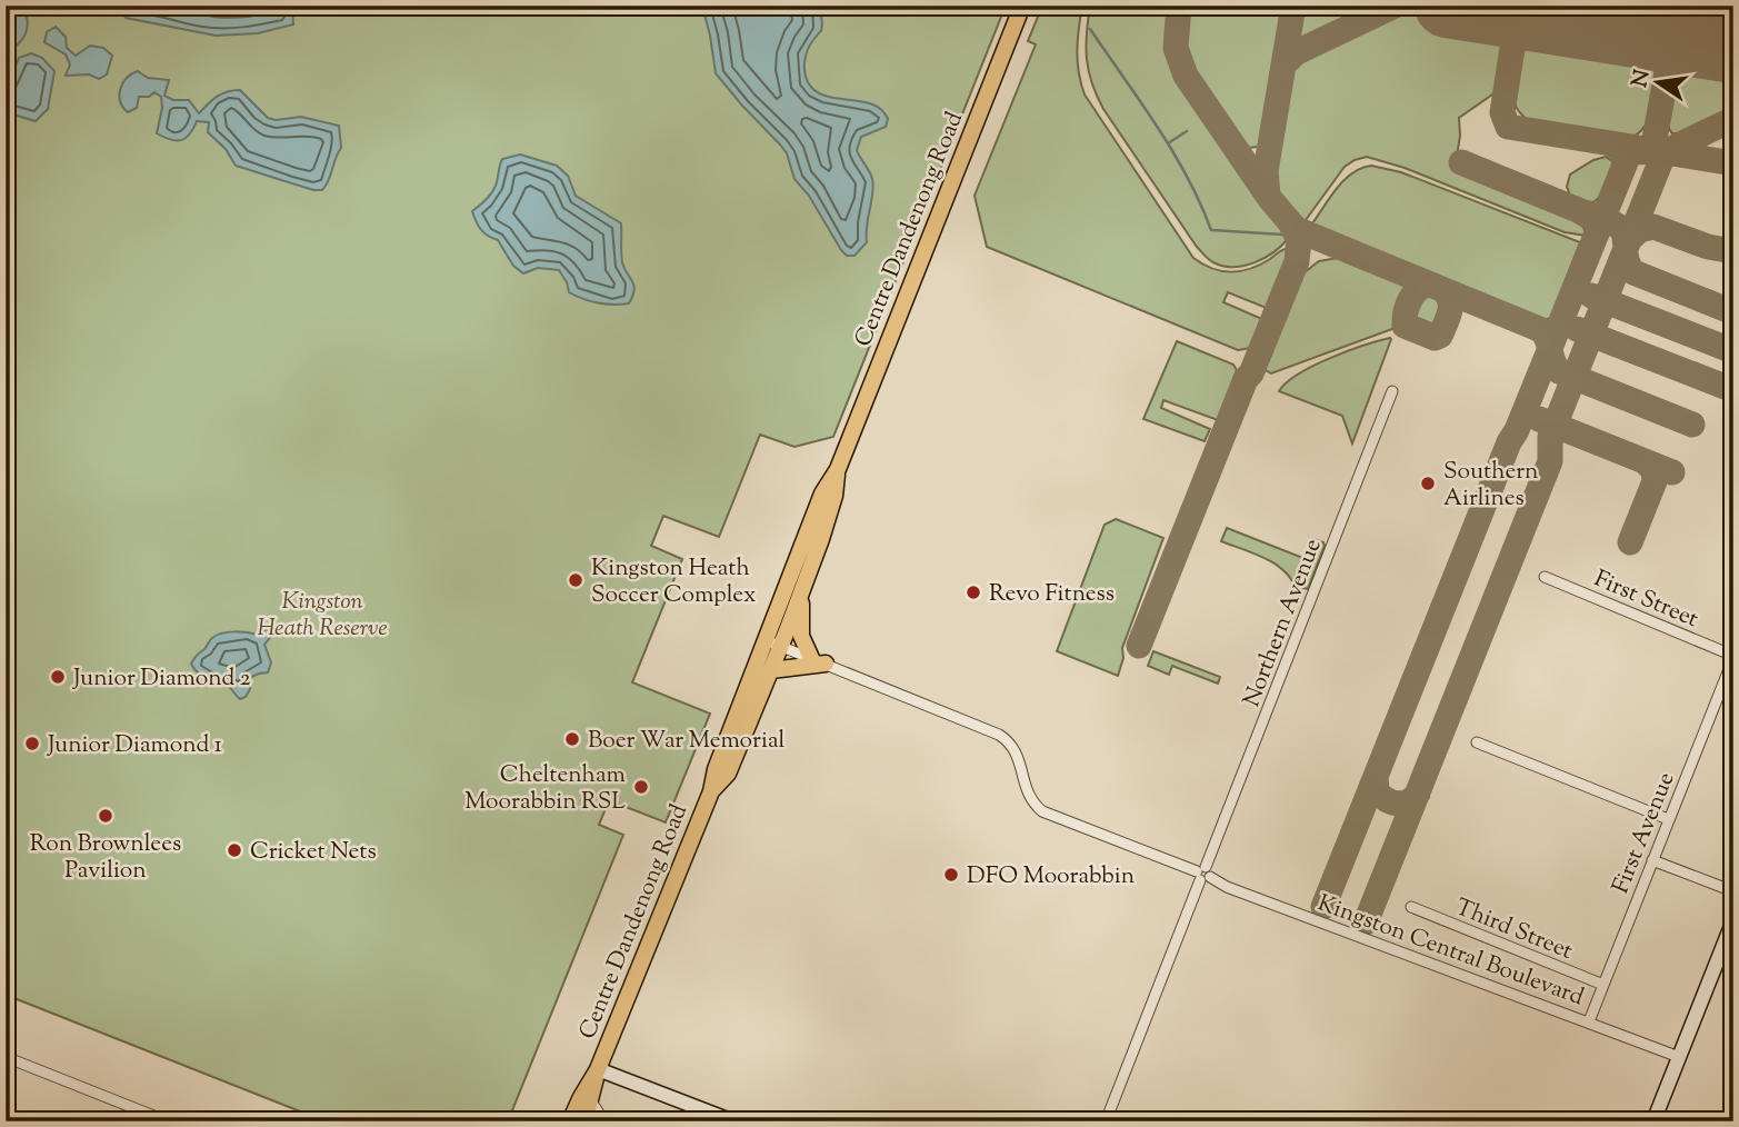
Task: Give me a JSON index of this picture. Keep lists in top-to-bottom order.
{
  "streets": {
    "main road": ["Centre Dandenong Road"],
    "street": [
      "First Street",
      "Northern Avenue",
      "First Avenue",
      "Third Street",
      "Kingston Central Boulevard"
    ]
  },
  "crossings": [
    ["Centre Dandenong Road", "Kingston Central Boulevard"],
    ["First Street", "First Avenue"],
    ["Northern Avenue", "Kingston Central Boulevard"],
    ["First Avenue", "Third Street"],
    ["First Avenue", "Kingston Central Boulevard"]
  ],
  "parks": ["Kingston Heath Reserve"],
  "places": [
    "Southern Airlines",
    "Kingston Heath Soccer Complex",
    "Revo Fitness",
    "Junior Diamond 2",
    "Boer War Memorial",
    "Junior Diamond 1",
    "Cheltenham Moorabbin RSL",
    "Ron Brownlees Pavilion",
    "Cricket Nets",
    "DFO Moorabbin"
  ],
  "north": "left"
}
